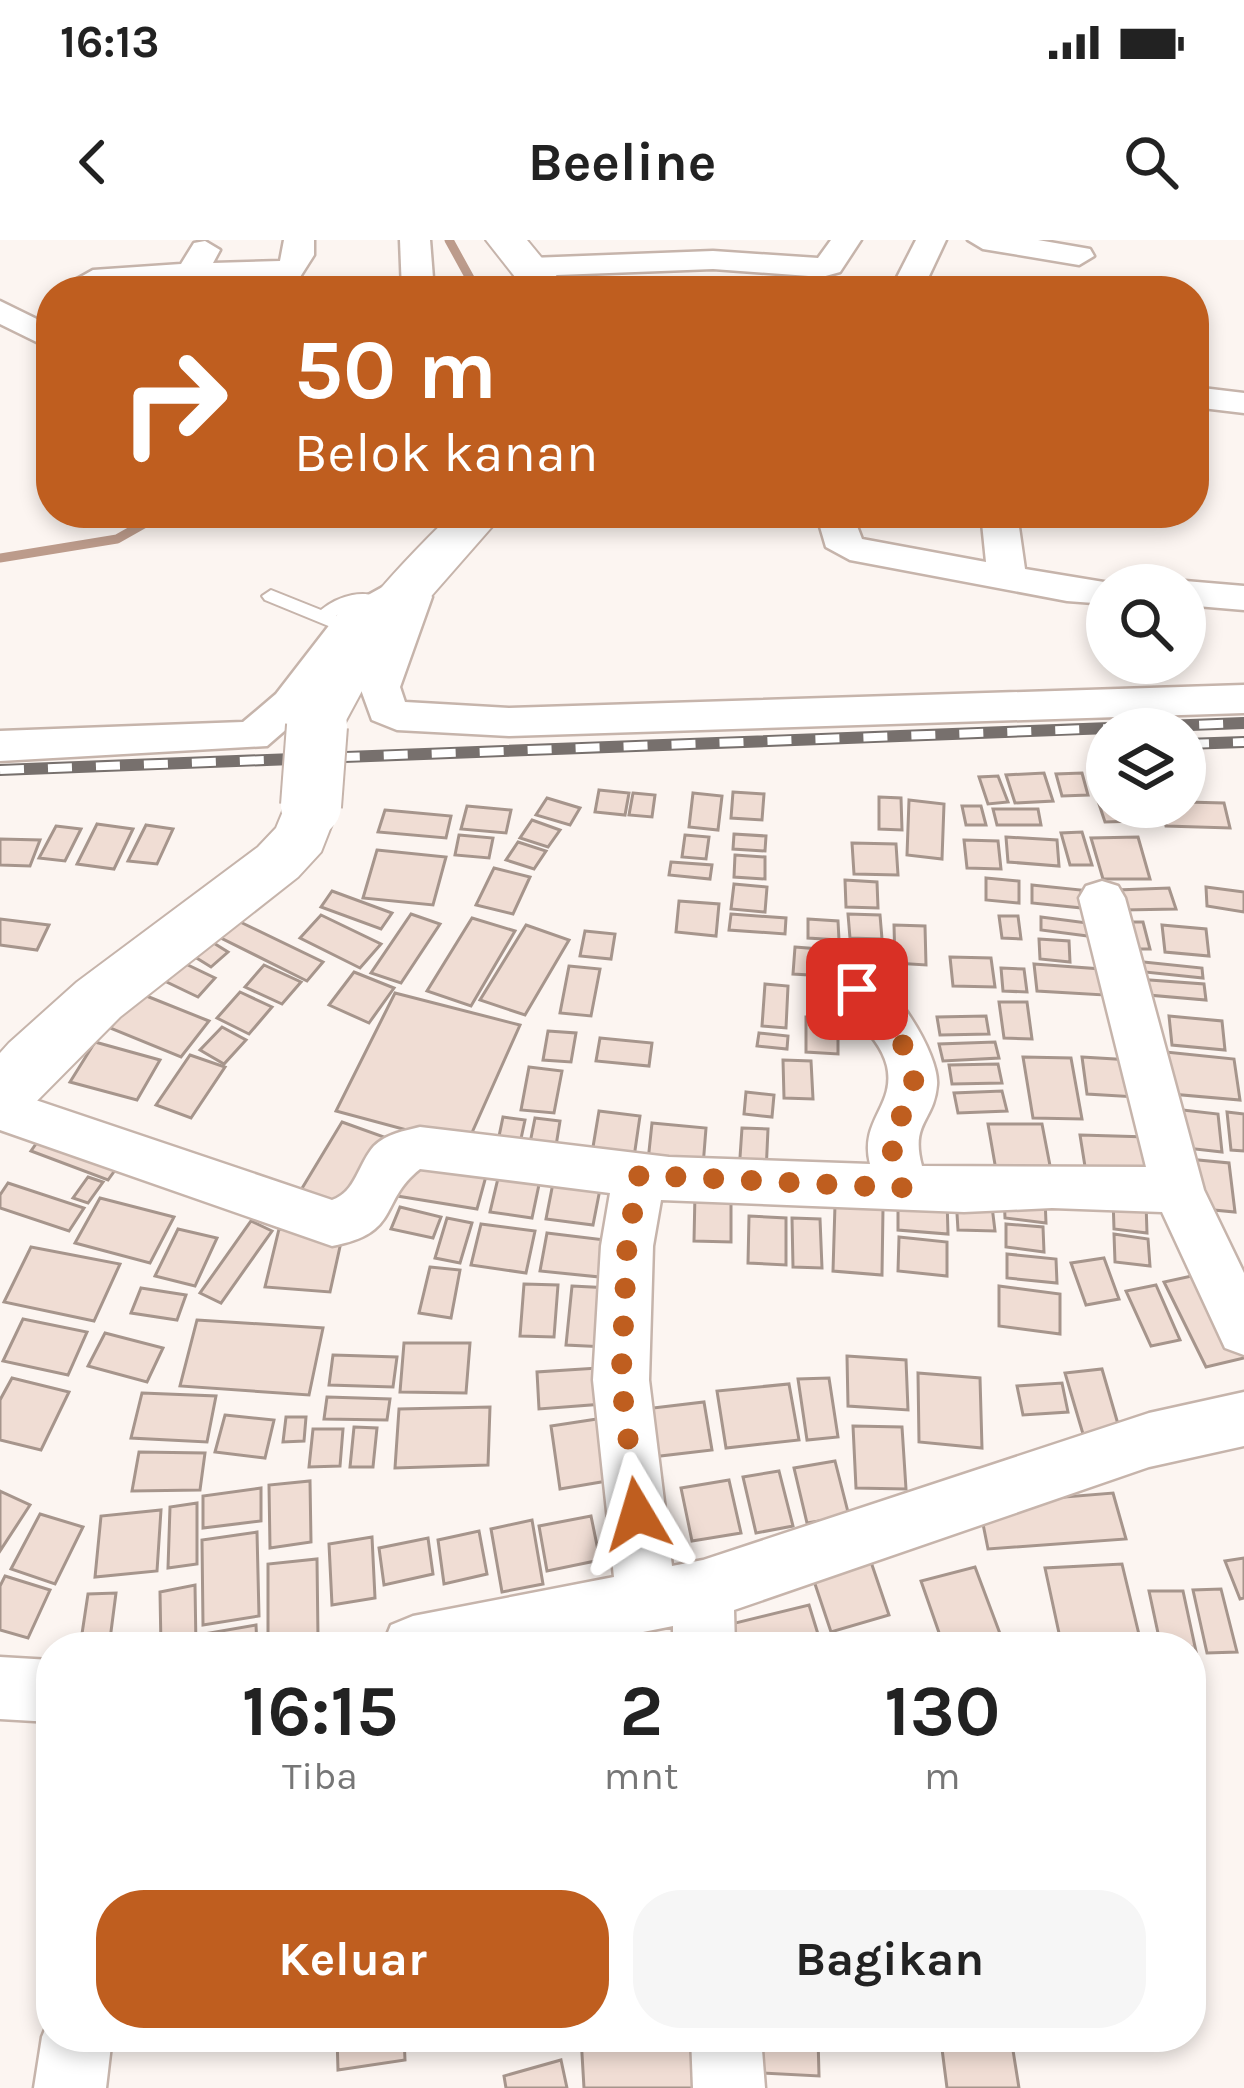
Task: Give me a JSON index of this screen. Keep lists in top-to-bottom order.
{
  "page": {
    "status": "16:13",
    "header": "Beeline",
    "turn": ["50 m", "Belok kanan"],
    "eta": [
      "16:15",
      "Tiba",
      "2",
      "mnt",
      "130",
      "m"
    ],
    "buttons": ["Keluar", "Bagikan"]
  }
}
